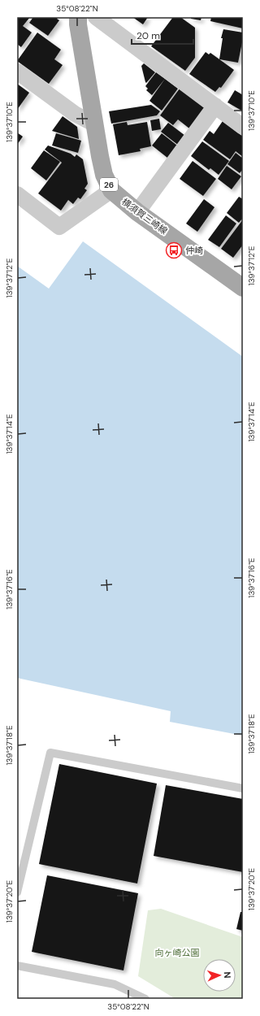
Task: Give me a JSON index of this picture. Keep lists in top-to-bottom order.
{
  "streets": {
    "main road": ["26", "横須賀三崎線"]
  },
  "parks": ["向ヶ崎公園"],
  "places": {
    "bus stop": ["仲崎"]
  },
  "scale_bar": "20 m",
  "north": "right",
  "coordinates": [
    "35°08'22\"N",
    "139°37'10\"E",
    "139°37'12\"E",
    "139°37'14\"E",
    "139°37'16\"E",
    "139°37'18\"E",
    "139°37'20\"E"
  ]
}
